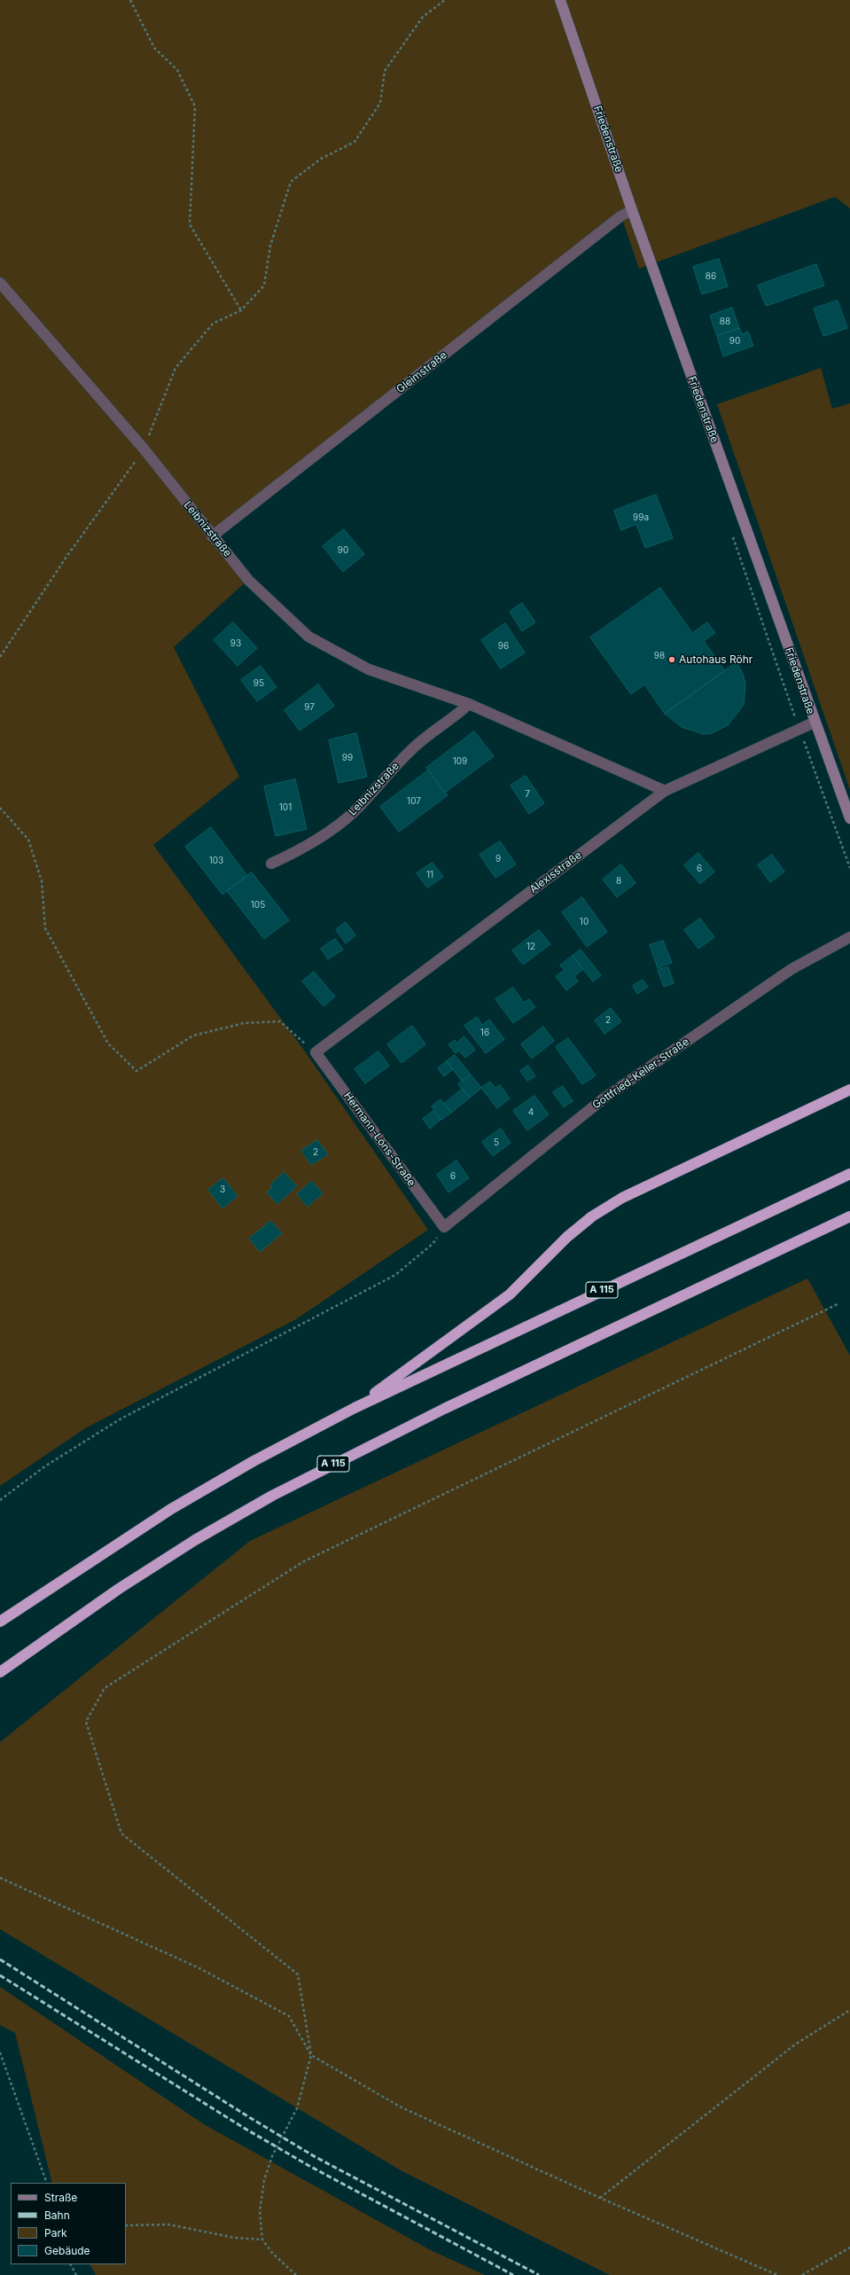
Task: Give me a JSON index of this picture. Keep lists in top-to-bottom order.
{
  "streets": {
    "highway": ["A 115"],
    "main road": ["Friedenstraße"],
    "street": [
      "Gleimstraße",
      "Leibnizstraße",
      "Alexisstraße",
      "Gottfried-Keller-Straße",
      "Hermann-Löns-Straße"
    ]
  },
  "crossings": [
    ["Friedenstraße", "Gleimstraße"],
    ["Friedenstraße", "Alexisstraße"],
    ["Gleimstraße", "Leibnizstraße"],
    ["Leibnizstraße", "Alexisstraße"],
    ["Alexisstraße", "Hermann-Löns-Straße"],
    ["Gottfried-Keller-Straße", "Hermann-Löns-Straße"]
  ],
  "places": ["Autohaus Röhr"],
  "house_numbers": [
    "86",
    "88",
    "90",
    "99a",
    "90",
    "93",
    "96",
    "98",
    "95",
    "97",
    "99",
    "109",
    "7",
    "107",
    "101",
    "9",
    "103",
    "6",
    "11",
    "8",
    "105",
    "10",
    "12",
    "2",
    "16",
    "4",
    "5",
    "2",
    "6",
    "3"
  ],
  "legend": [
    "Straße",
    "Bahn",
    "Park",
    "Gebäude"
  ]
}
